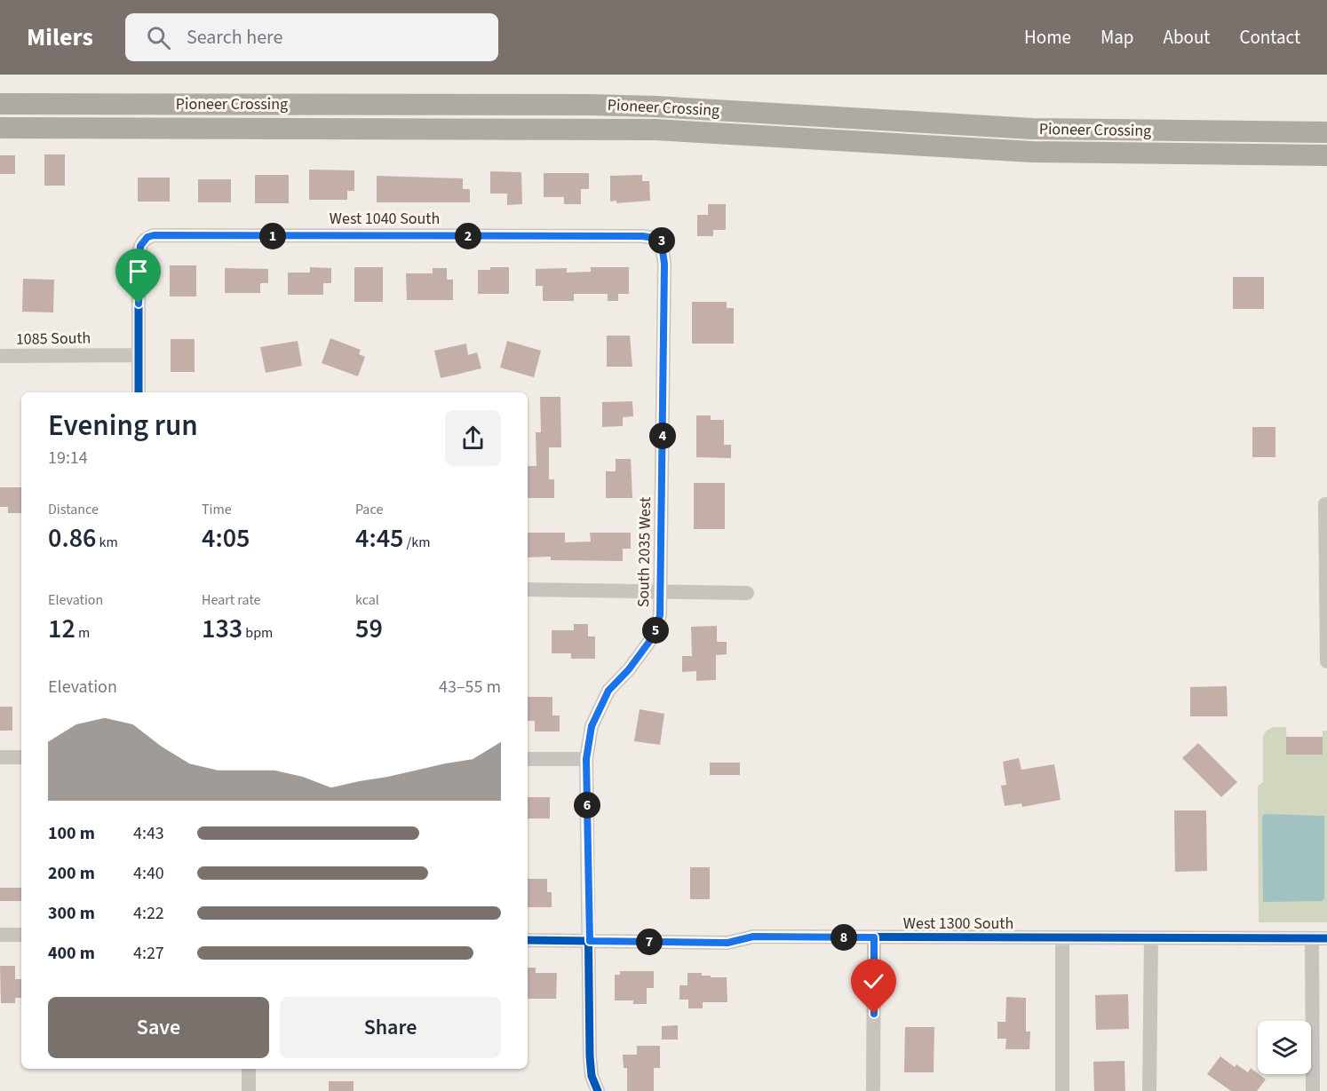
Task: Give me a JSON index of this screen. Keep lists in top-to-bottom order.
{
  "streets": {
    "highway": ["Pioneer Crossing"],
    "street": [
      "West 1040 South",
      "1085 South",
      "South 2035 West",
      "West 1300 South"
    ]
  },
  "crossings": [
    ["West 1040 South", "1085 South"],
    ["West 1040 South", "South 2035 West"],
    ["South 2035 West", "West 1300 South"]
  ],
  "page": {
    "header": "Milers",
    "search": "Search here",
    "nav": [
      "Home",
      "Map",
      "About",
      "Contact"
    ],
    "pins": [
      "1",
      "2",
      "3",
      "4",
      "5",
      "6",
      "8",
      "7"
    ],
    "heading": ["Evening run", "19:14"],
    "stats": [
      ["Distance", "0.86 km"],
      ["Time", "4:05"],
      ["Pace", "4:45 /km"],
      ["Elevation", "12 m"],
      ["Heart rate", "133 bpm"],
      ["kcal", "59"]
    ],
    "chart": ["Elevation", "43–55 m"],
    "list": [
      {
        "name": "100 m",
        "note": "4:43"
      },
      {
        "name": "200 m",
        "note": "4:40"
      },
      {
        "name": "300 m",
        "note": "4:22"
      },
      {
        "name": "400 m",
        "note": "4:27"
      }
    ],
    "buttons": ["Save", "Share"]
  }
}
